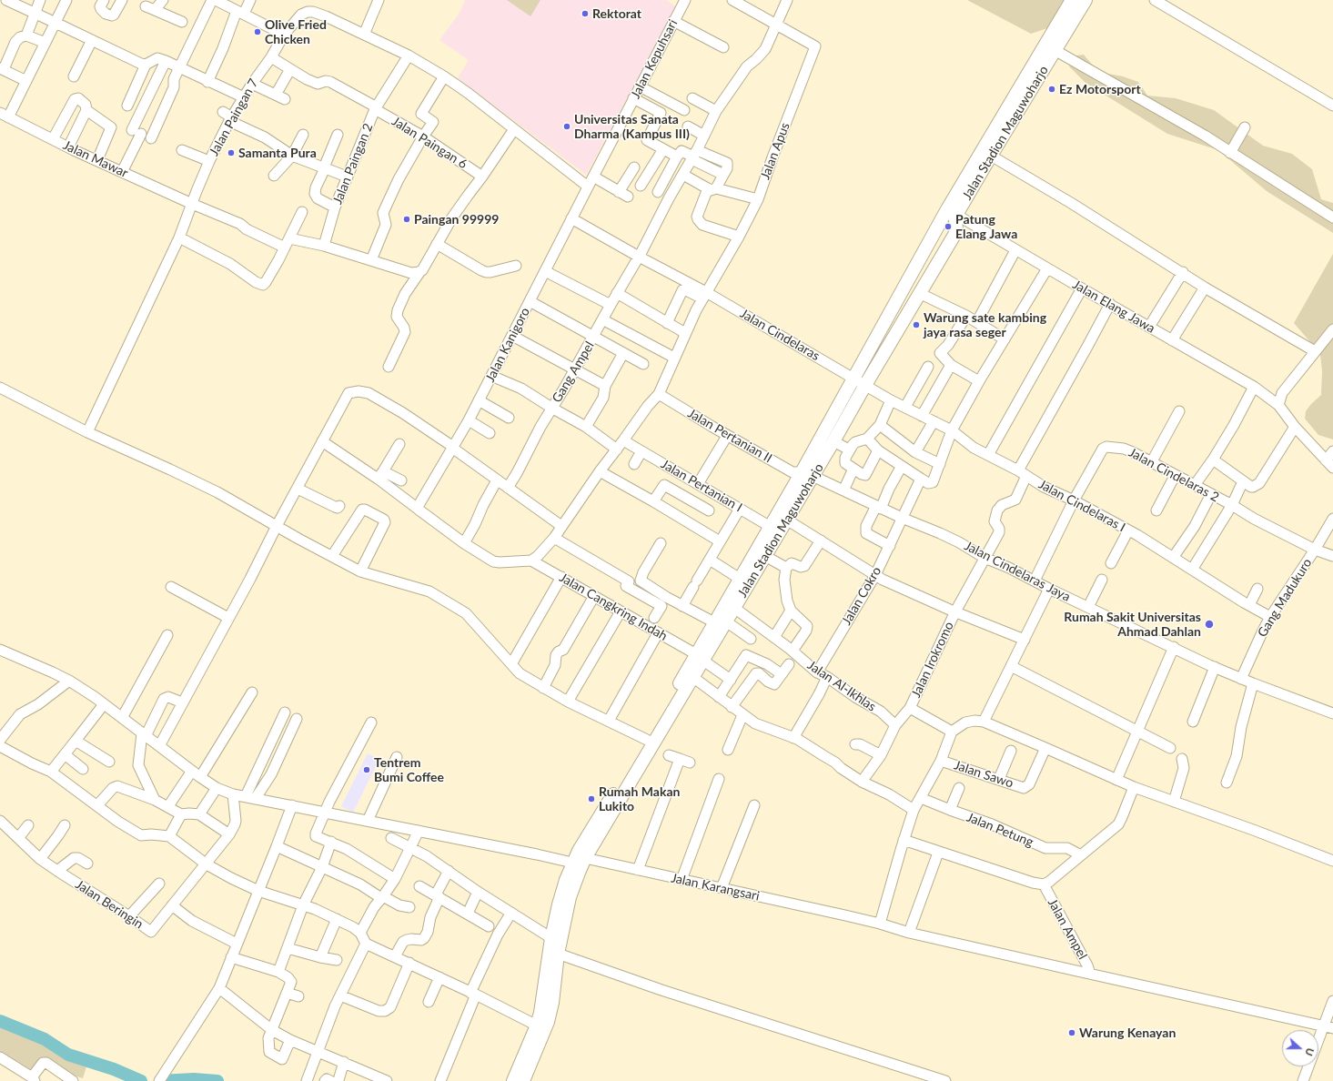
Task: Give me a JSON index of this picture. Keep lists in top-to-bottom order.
{
  "streets": {
    "main road": ["Jalan Stadion Maguwoharjo"],
    "street": [
      "Jalan Kepuhsari",
      "Jalan Paingan 7",
      "Jalan Paingan 6",
      "Jalan Apus",
      "Jalan Mawar",
      "Jalan Paingan 2",
      "Jalan Elang Jawa",
      "Jalan Cindelaras",
      "Jalan Kanigoro",
      "Gang Ampel",
      "Jalan Pertanian II",
      "Jalan Cindelaras 2",
      "Jalan Pertanian I",
      "Jalan Cindelaras I",
      "Jalan Cindelaras Jaya",
      "Jalan Cokro",
      "Gang Madukuro",
      "Jalan Cangkring Indah",
      "Jalan Irokromo",
      "Jalan Al-Ikhlas",
      "Jalan Sawo",
      "Jalan Petung",
      "Jalan Karangsari",
      "Jalan Beringin",
      "Jalan Ampel"
    ]
  },
  "crossings": [
    ["Jalan Kepuhsari", "Jalan Kanigoro"],
    ["Jalan Paingan 7", "Jalan Paingan 6"],
    ["Jalan Paingan 7", "Jalan Mawar"],
    ["Jalan Stadion Maguwoharjo", "Jalan Elang Jawa"],
    ["Jalan Stadion Maguwoharjo", "Jalan Cindelaras"],
    ["Jalan Stadion Maguwoharjo", "Jalan Pertanian II"],
    ["Jalan Stadion Maguwoharjo", "Jalan Pertanian I"],
    ["Jalan Stadion Maguwoharjo", "Jalan Cindelaras I"],
    ["Jalan Stadion Maguwoharjo", "Jalan Cindelaras Jaya"],
    ["Jalan Stadion Maguwoharjo", "Jalan Cangkring Indah"],
    ["Jalan Stadion Maguwoharjo", "Jalan Irokromo"],
    ["Jalan Stadion Maguwoharjo", "Jalan Al-Ikhlas"],
    ["Jalan Stadion Maguwoharjo", "Jalan Karangsari"],
    ["Jalan Paingan 6", "Jalan Paingan 2"],
    ["Jalan Apus", "Jalan Cindelaras"],
    ["Jalan Apus", "Gang Ampel"],
    ["Jalan Apus", "Jalan Pertanian II"],
    ["Jalan Apus", "Jalan Pertanian I"],
    ["Jalan Apus", "Jalan Cangkring Indah"],
    ["Jalan Cindelaras", "Jalan Cindelaras I"],
    ["Jalan Pertanian II", "Jalan Cindelaras Jaya"],
    ["Jalan Cindelaras 2", "Jalan Cindelaras I"],
    ["Jalan Cindelaras 2", "Jalan Cindelaras Jaya"],
    ["Jalan Cindelaras 2", "Gang Madukuro"],
    ["Jalan Cindelaras I", "Gang Madukuro"],
    ["Jalan Cindelaras Jaya", "Jalan Cokro"],
    ["Jalan Cindelaras Jaya", "Gang Madukuro"],
    ["Jalan Cokro", "Jalan Irokromo"],
    ["Jalan Cokro", "Jalan Al-Ikhlas"],
    ["Jalan Irokromo", "Jalan Al-Ikhlas"],
    ["Jalan Karangsari", "Jalan Ampel"]
  ],
  "places": [
    "Rektorat",
    "Olive Fried Chicken",
    "Ez Motorsport",
    "Universitas Sanata Dharma (Kampus III)",
    "Samanta Pura",
    "Paingan 99999",
    "Patung Elang Jawa",
    "Warung sate kambing jaya rasa seger",
    "Rumah Sakit Universitas Ahmad Dahlan",
    "Tentrem Bumi Coffee",
    "Rumah Makan Lukito",
    "Warung Kenayan"
  ],
  "north": "right"
}
